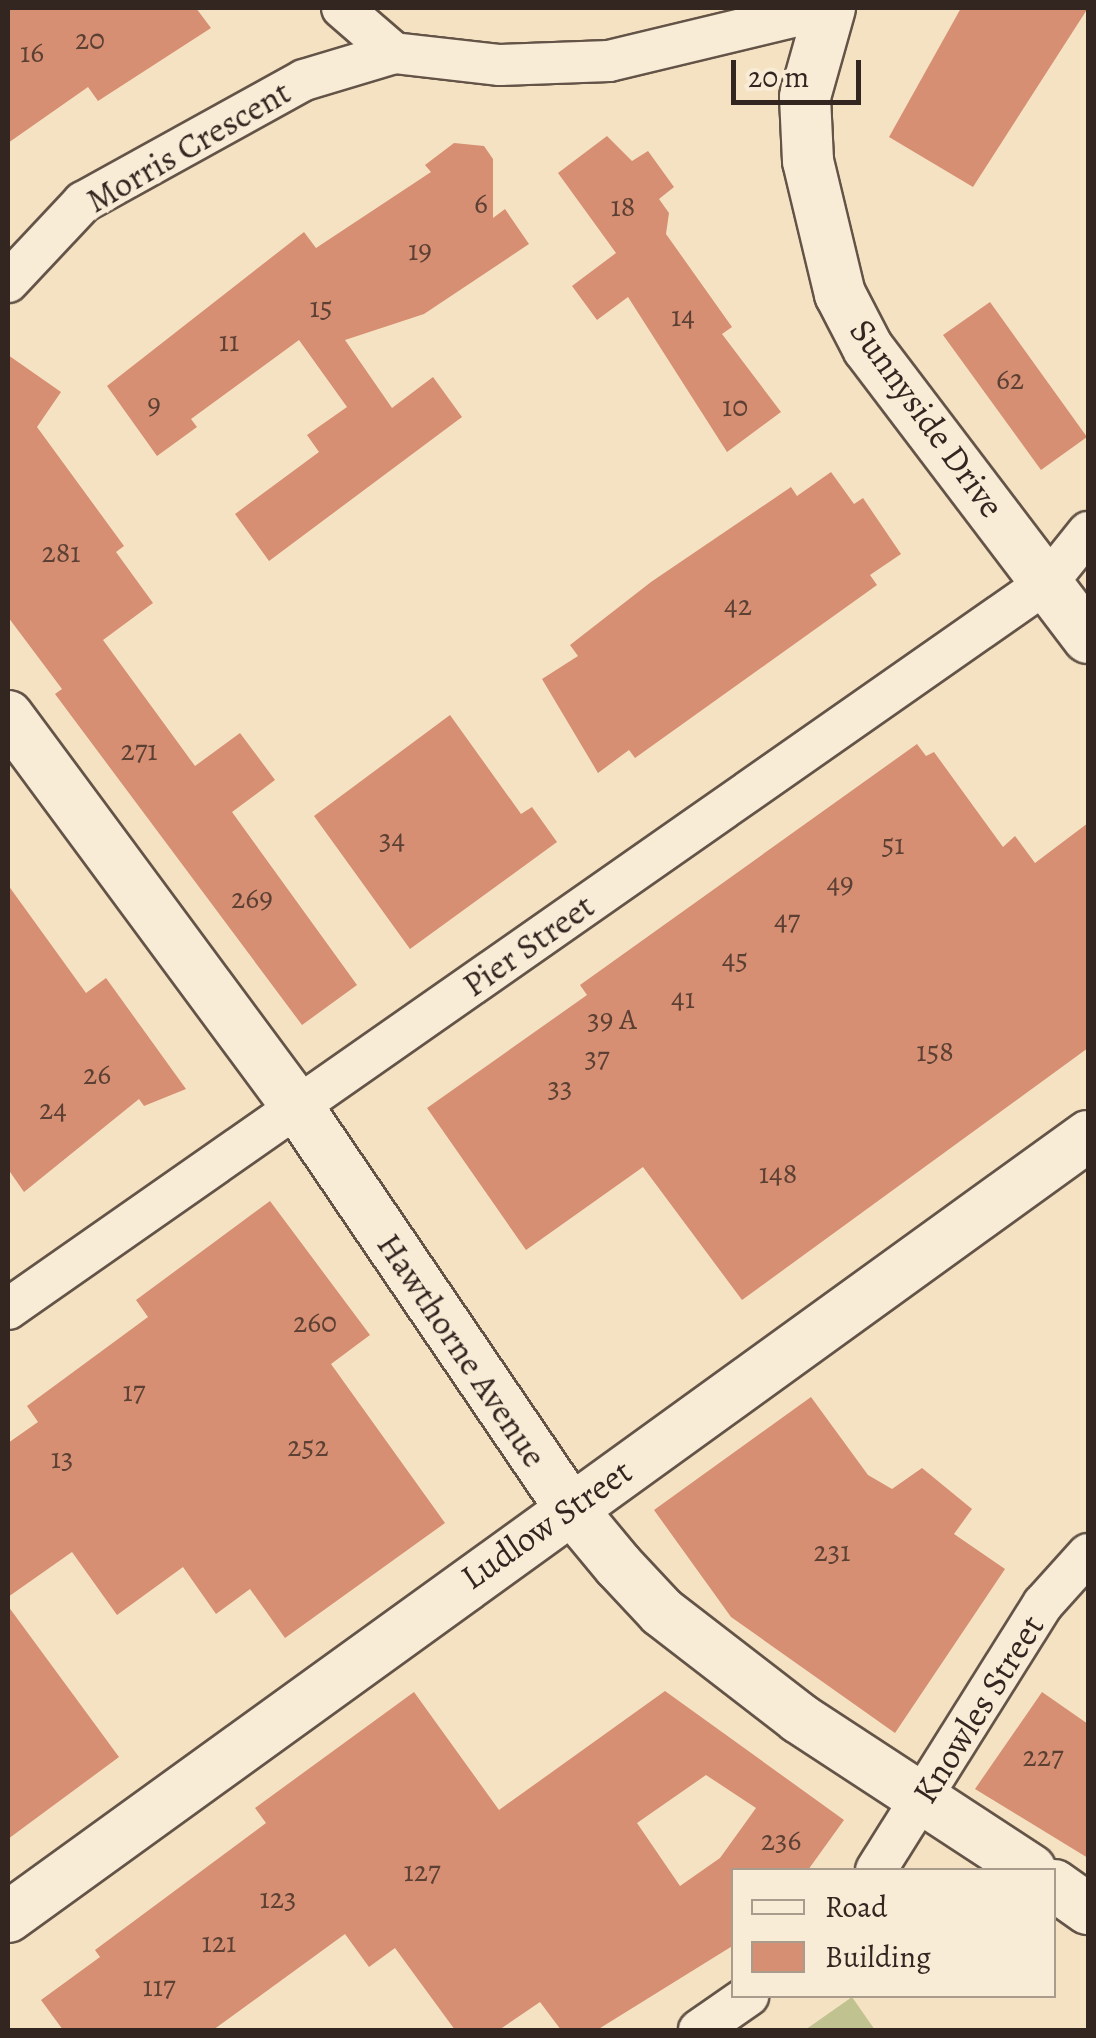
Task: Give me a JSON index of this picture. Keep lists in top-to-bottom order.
{
  "streets": {
    "street": [
      "Morris Crescent",
      "Sunnyside Drive",
      "Pier Street",
      "Hawthorne Avenue",
      "Ludlow Street",
      "Knowles Street"
    ]
  },
  "crossings": [
    ["Sunnyside Drive", "Pier Street"],
    ["Pier Street", "Hawthorne Avenue"],
    ["Hawthorne Avenue", "Ludlow Street"],
    ["Hawthorne Avenue", "Knowles Street"]
  ],
  "house_numbers": [
    "20",
    "16",
    "6",
    "18",
    "19",
    "15",
    "14",
    "11",
    "62",
    "9",
    "10",
    "281",
    "42",
    "271",
    "34",
    "51",
    "49",
    "269",
    "47",
    "45",
    "41",
    "39 A",
    "158",
    "37",
    "26",
    "33",
    "24",
    "148",
    "260",
    "17",
    "252",
    "13",
    "231",
    "227",
    "236",
    "127",
    "123",
    "121",
    "117"
  ],
  "legend": ["Road", "Building"],
  "scale_bar": "20 m"
}
